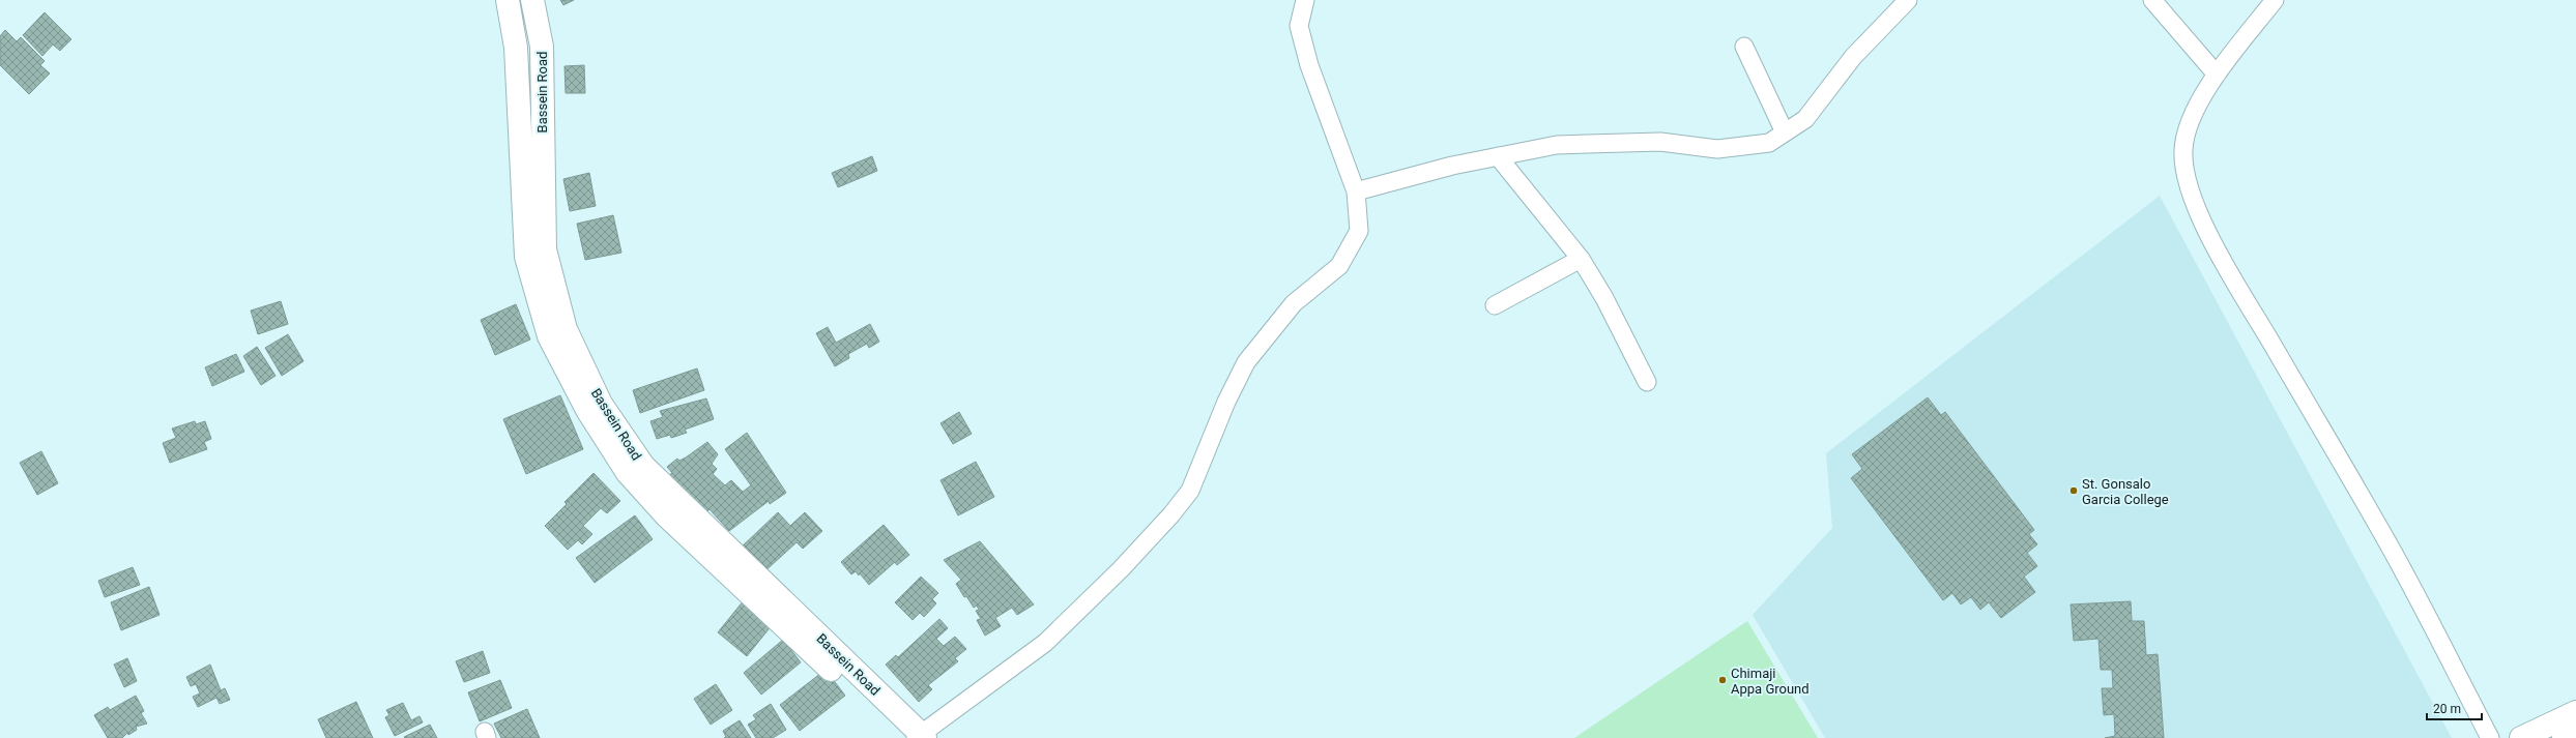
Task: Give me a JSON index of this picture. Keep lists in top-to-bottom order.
{
  "streets": {
    "main road": ["Bassein Road"]
  },
  "places": ["St. Gonsalo Garcia College", "Chimaji Appa Ground"],
  "scale_bar": "20 m"
}
